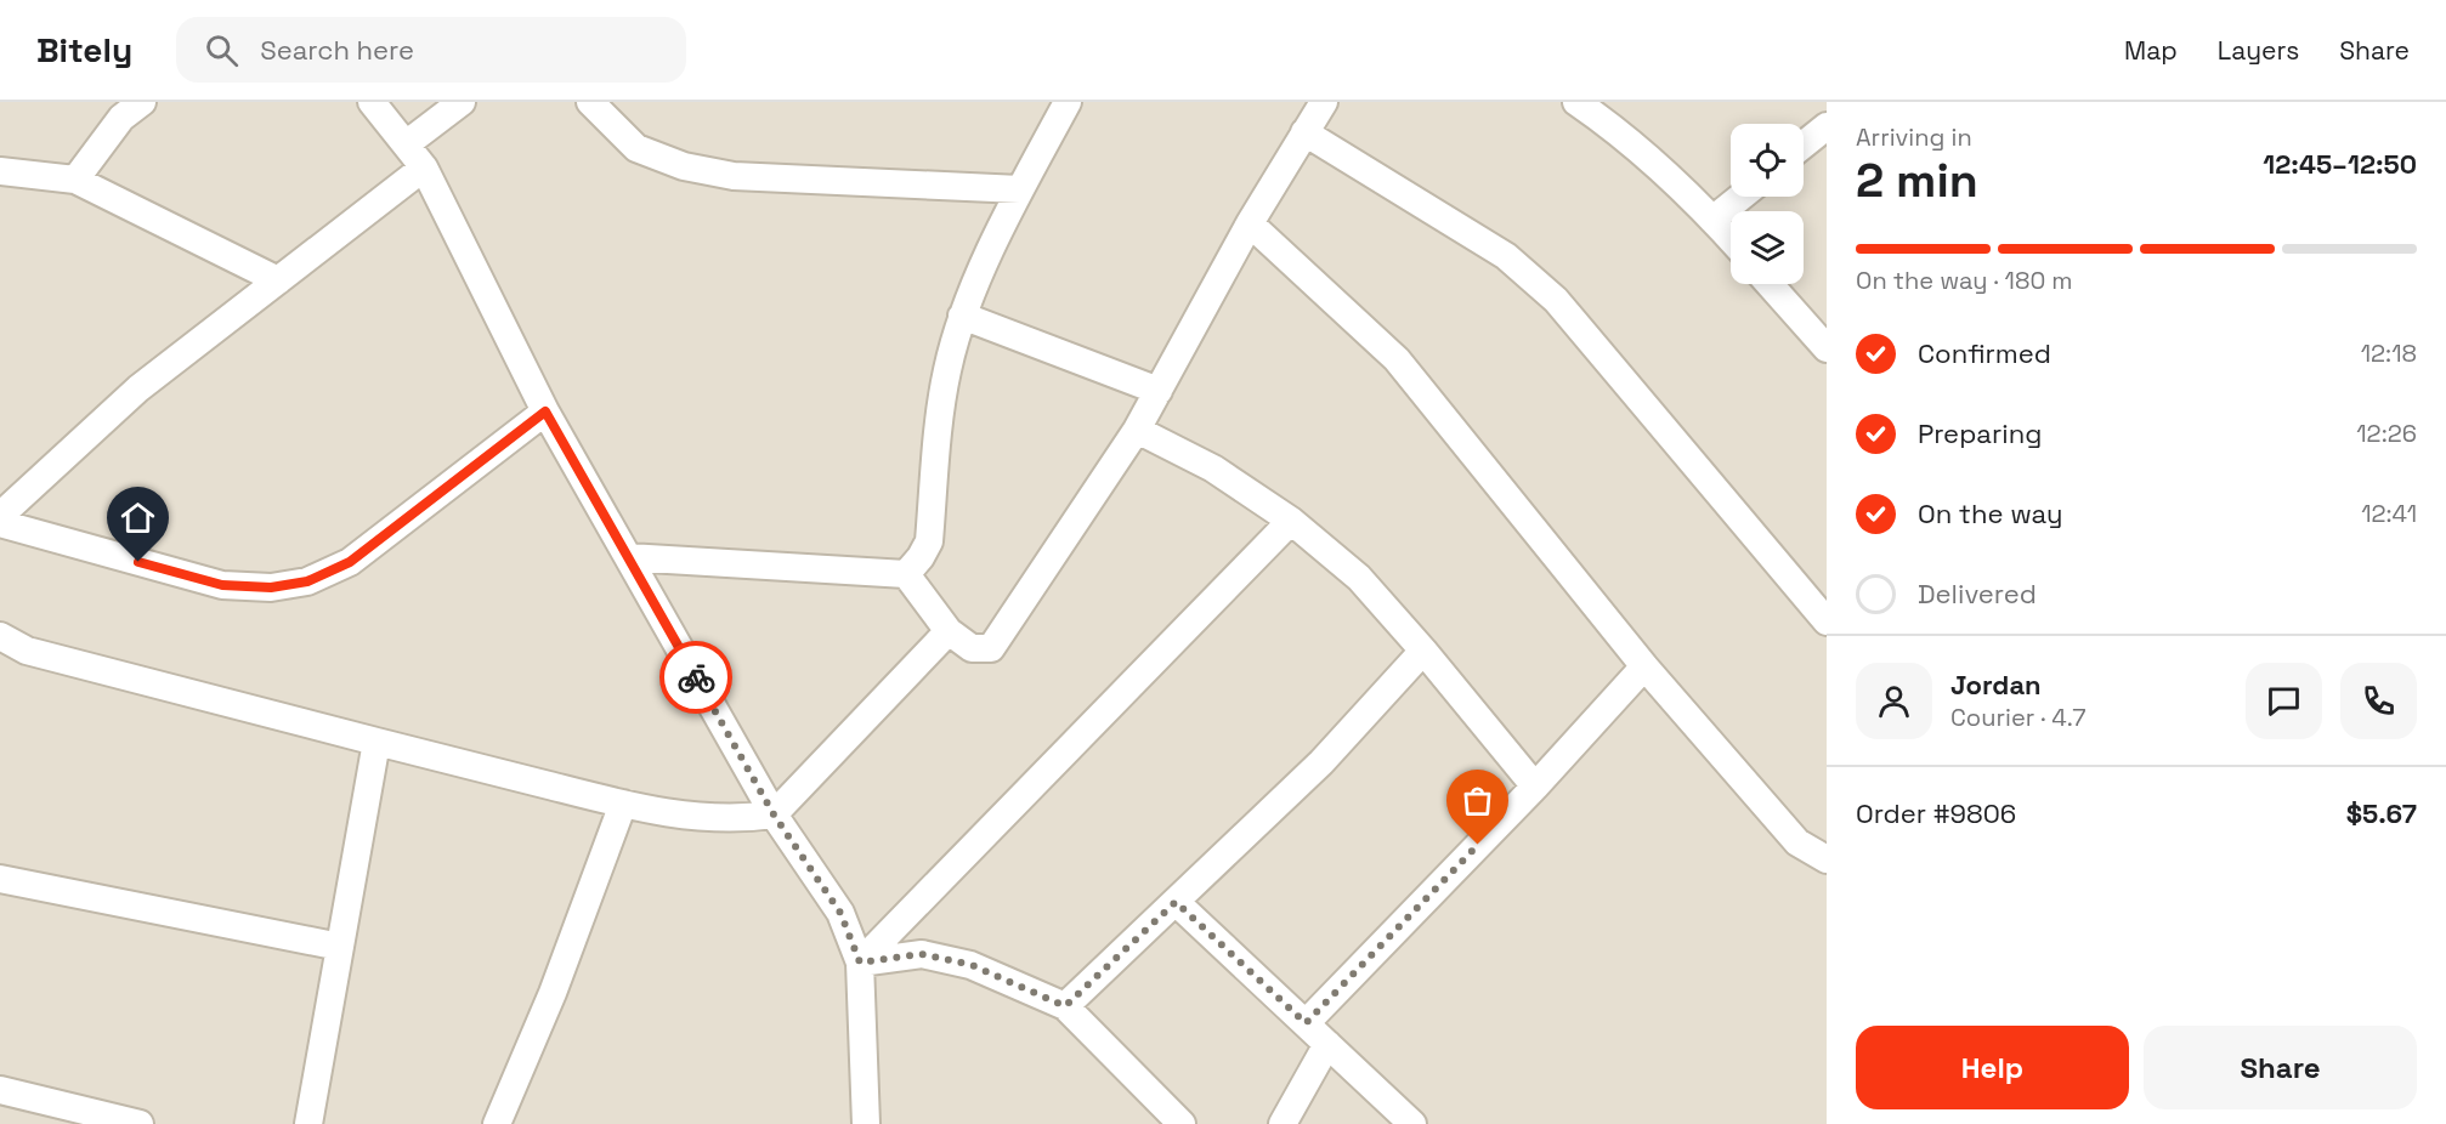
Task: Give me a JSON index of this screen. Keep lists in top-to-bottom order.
{
  "page": {
    "header": "Bitely",
    "search": "Search here",
    "nav": ["Map", "Layers", "Share"],
    "heading": ["2 min", "Arriving in", "12:45–12:50"],
    "panel": [
      "Jordan",
      "Courier · 4.7",
      "Order #9806",
      "$5.67"
    ],
    "bar": "On the way · 180 m",
    "list": [
      ["Confirmed", "12:18"],
      ["Preparing", "12:26"],
      ["On the way", "12:41"],
      "Delivered"
    ],
    "buttons": ["Help", "Share"]
  }
}
